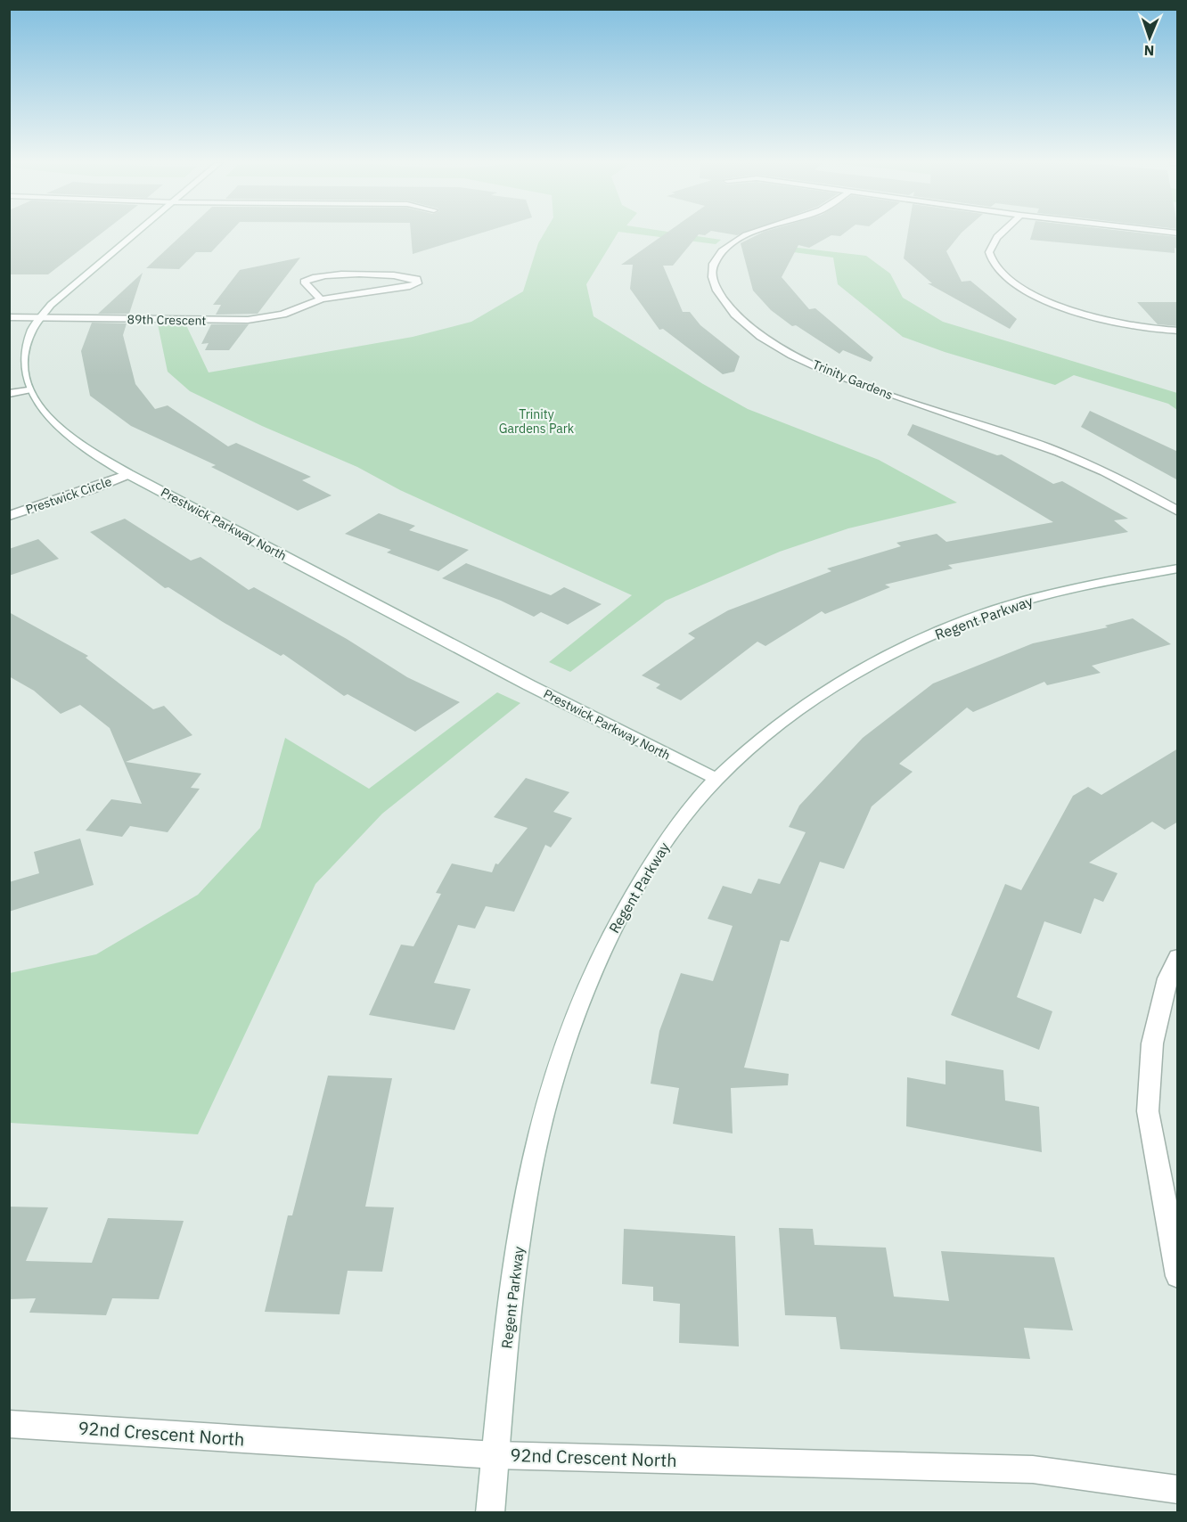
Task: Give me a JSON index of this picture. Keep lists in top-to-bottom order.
{
  "streets": {
    "street": [
      "89th Crescent",
      "Trinity Gardens",
      "Prestwick Circle",
      "Prestwick Parkway North",
      "Regent Parkway",
      "92nd Crescent North"
    ]
  },
  "crossings": [
    ["89th Crescent", "Prestwick Parkway North"],
    ["Prestwick Circle", "Prestwick Parkway North"],
    ["Prestwick Parkway North", "Regent Parkway"],
    ["Regent Parkway", "92nd Crescent North"]
  ],
  "parks": ["Trinity Gardens Park"],
  "north": "bottom"
}
